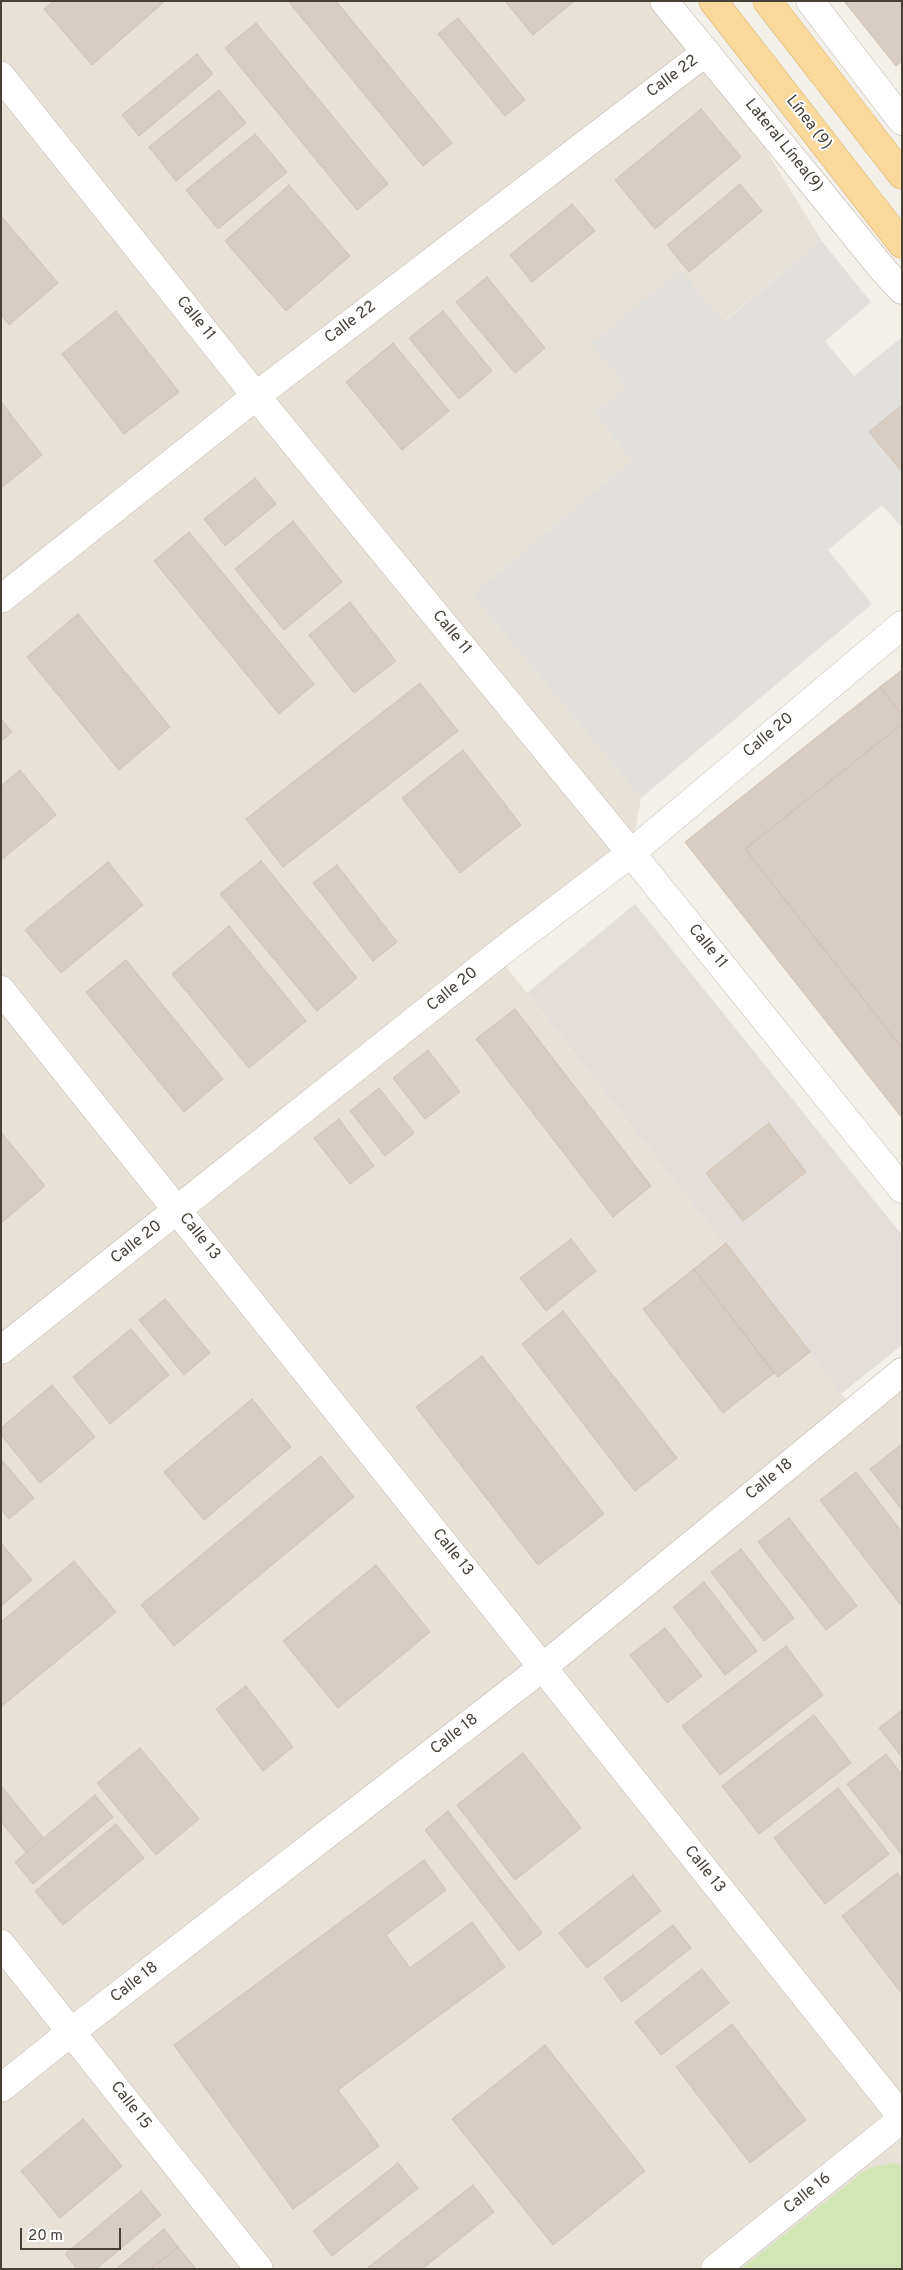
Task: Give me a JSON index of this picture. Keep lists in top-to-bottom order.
{
  "streets": {
    "main road": ["Línea (9)"],
    "street": [
      "Calle 22",
      "Lateral Línea(9)",
      "Calle 11",
      "Calle 20",
      "Calle 13",
      "Calle 18",
      "Calle 15",
      "Calle 16"
    ]
  },
  "crossings": [
    ["Calle 22", "Lateral Línea(9)"],
    ["Calle 22", "Calle 11"],
    ["Calle 11", "Calle 20"],
    ["Calle 20", "Calle 13"],
    ["Calle 13", "Calle 18"],
    ["Calle 13", "Calle 16"],
    ["Calle 18", "Calle 15"]
  ],
  "scale_bar": "20 m"
}
